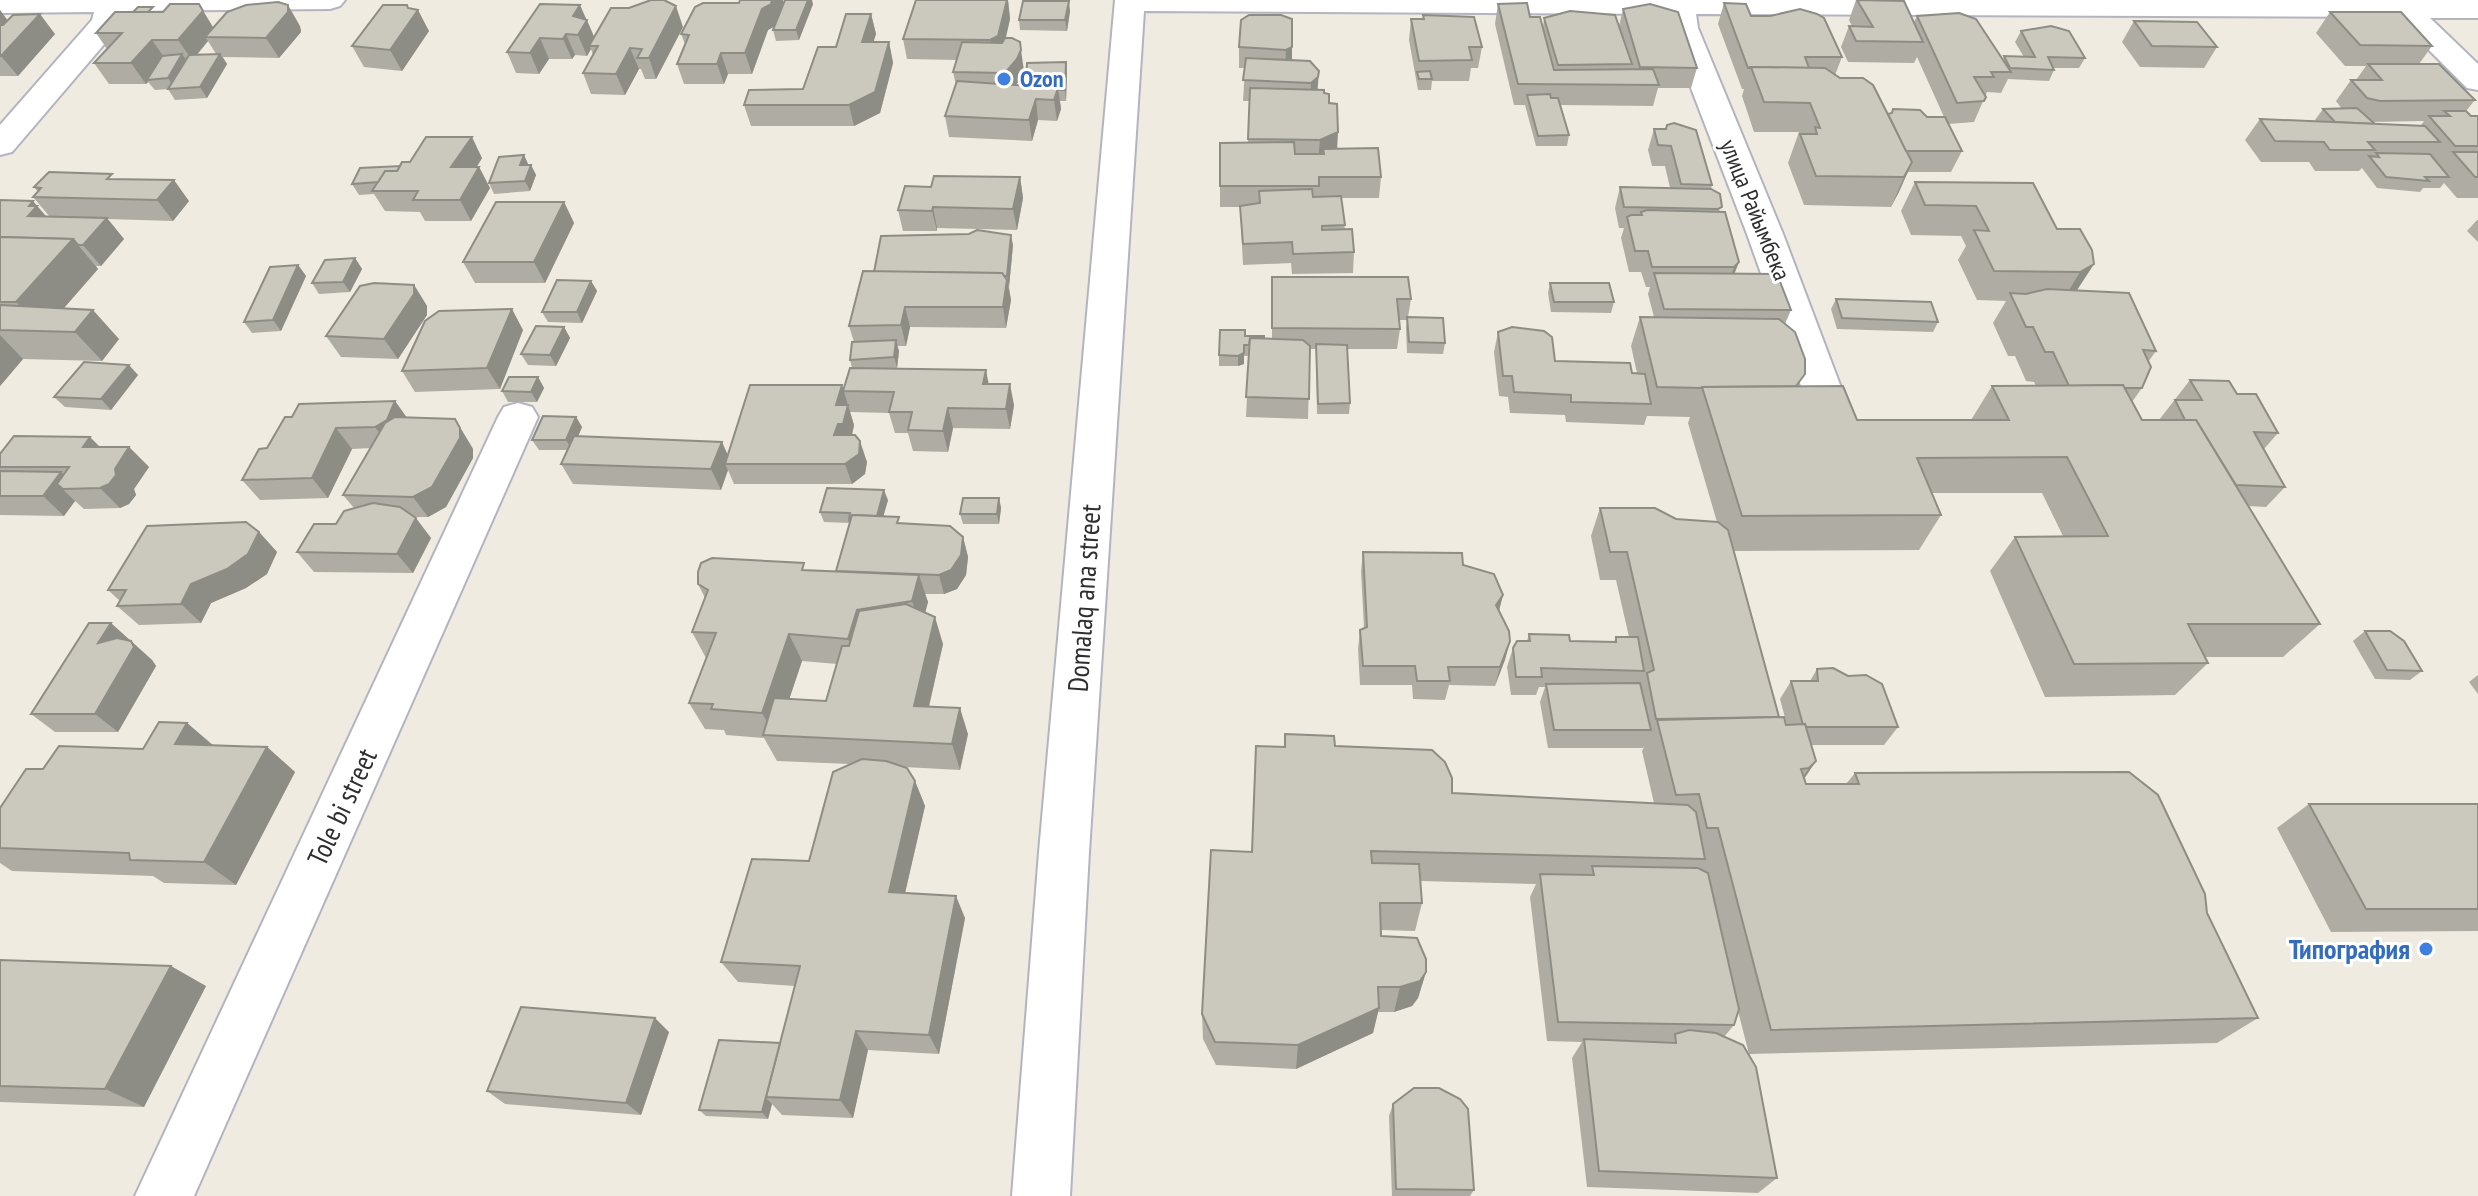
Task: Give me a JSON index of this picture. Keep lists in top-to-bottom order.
{
  "streets": {
    "street": ["улица Райымбека", "Domalaq ana street", "Tole bi street"]
  },
  "places": ["Ozon", "Типография"]
}
